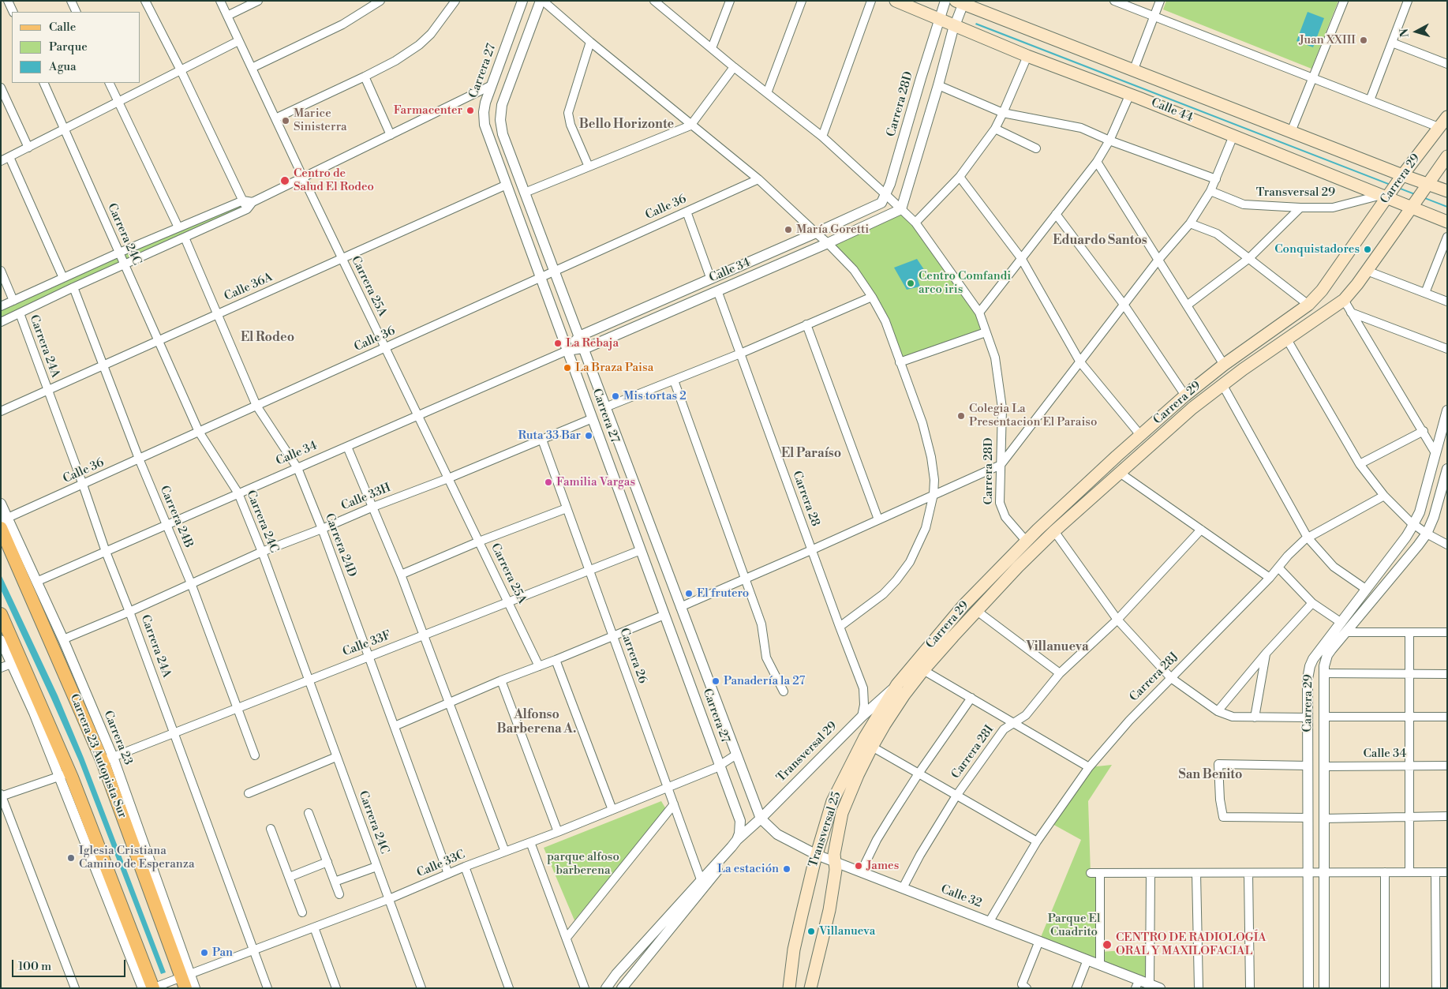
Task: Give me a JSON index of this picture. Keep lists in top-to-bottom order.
{
  "streets": {
    "main road": [
      "Calle 44",
      "Carrera 29",
      "Carrera 23 Autopista Sur",
      "Transversal 25"
    ],
    "street": [
      "Carrera 27",
      "Carrera 28D",
      "Transversal 29",
      "Calle 36",
      "Carrera 24C",
      "Calle 34",
      "Carrera 25A",
      "Calle 36A",
      "Carrera 24A",
      "Calle 33H",
      "Carrera 28",
      "Carrera 24B",
      "Carrera 24D",
      "Calle 33F",
      "Carrera 26",
      "Carrera 28J",
      "Carrera 23",
      "Carrera 28I",
      "Calle 33C",
      "Calle 32"
    ]
  },
  "crossings": [
    ["Carrera 27", "Transversal 29"],
    ["Carrera 27", "Calle 36"],
    ["Carrera 27", "Calle 34"],
    ["Carrera 27", "Calle 36A"],
    ["Carrera 27", "Calle 33H"],
    ["Carrera 27", "Calle 33F"],
    ["Carrera 27", "Calle 33C"],
    ["Carrera 27", "Calle 32"],
    ["Carrera 28D", "Calle 44"],
    ["Carrera 28D", "Carrera 29"],
    ["Carrera 28D", "Calle 34"],
    ["Calle 44", "Carrera 29"],
    ["Calle 44", "Transversal 29"],
    ["Carrera 29", "Transversal 29"],
    ["Carrera 29", "Calle 34"],
    ["Carrera 29", "Transversal 25"],
    ["Transversal 29", "Carrera 28"],
    ["Transversal 29", "Carrera 26"],
    ["Transversal 29", "Transversal 25"],
    ["Transversal 29", "Calle 32"],
    ["Calle 36", "Carrera 24C"],
    ["Calle 36", "Carrera 25A"],
    ["Calle 36", "Carrera 24A"],
    ["Calle 36", "Carrera 24B"],
    ["Calle 36", "Carrera 24D"],
    ["Calle 36", "Carrera 23"],
    ["Calle 36", "Carrera 23 Autopista Sur"],
    ["Carrera 24C", "Calle 34"],
    ["Carrera 24C", "Calle 36A"],
    ["Carrera 24C", "Calle 33H"],
    ["Carrera 24C", "Calle 33F"],
    ["Carrera 24C", "Calle 33C"],
    ["Calle 34", "Carrera 25A"],
    ["Calle 34", "Carrera 24A"],
    ["Calle 34", "Carrera 28"],
    ["Calle 34", "Carrera 24B"],
    ["Calle 34", "Carrera 24D"],
    ["Calle 34", "Carrera 23"],
    ["Carrera 25A", "Calle 36A"],
    ["Carrera 25A", "Calle 33H"],
    ["Carrera 25A", "Calle 33F"],
    ["Calle 36A", "Carrera 24A"],
    ["Calle 36A", "Carrera 24B"],
    ["Calle 36A", "Carrera 24D"],
    ["Carrera 24A", "Calle 33H"],
    ["Carrera 24A", "Calle 33F"],
    ["Carrera 24A", "Calle 33C"],
    ["Calle 33H", "Carrera 24B"],
    ["Calle 33H", "Carrera 24D"],
    ["Calle 33H", "Carrera 26"],
    ["Calle 33H", "Carrera 23"],
    ["Carrera 24B", "Calle 33F"],
    ["Carrera 24D", "Calle 33F"],
    ["Carrera 24D", "Calle 33C"],
    ["Calle 33F", "Carrera 26"],
    ["Calle 33F", "Carrera 23"],
    ["Calle 33F", "Carrera 23 Autopista Sur"],
    ["Carrera 26", "Calle 33C"],
    ["Carrera 28J", "Calle 32"],
    ["Carrera 23", "Carrera 23 Autopista Sur"],
    ["Carrera 28I", "Calle 32"],
    ["Carrera 23 Autopista Sur", "Calle 33C"],
    ["Transversal 25", "Calle 32"]
  ],
  "districts": [
    "Bello Horizonte",
    "Eduardo Santos",
    "El Rodeo",
    "El Paraíso",
    "Villanueva",
    "Alfonso Barberena A.",
    "San Benito"
  ],
  "parks": ["parque alfoso barberena", "Parque El Cuadrito"],
  "places": [
    "Juan XXIII",
    "Farmacenter",
    "Marice Sinisterra",
    "Centro de Salud El Rodeo",
    "María Goretti",
    "Conquistadores",
    "Centro Comfandi arco iris",
    "La Rebaja",
    "La Braza Paisa",
    "Mis tortas 2",
    "Colegia La Presentacion El Paraiso",
    "Ruta 33 Bar",
    "Familia Vargas",
    "El frutero",
    "Panadería la 27",
    "Iglesia Cristiana Camino de Esperanza",
    "James",
    "La estación",
    "Villanueva",
    "CENTRO DE RADIOLOGÍA ORAL Y MAXILOFACIAL",
    "Pan"
  ],
  "legend": ["Calle", "Parque", "Agua"],
  "scale_bar": "100 m",
  "north": "left"
}
